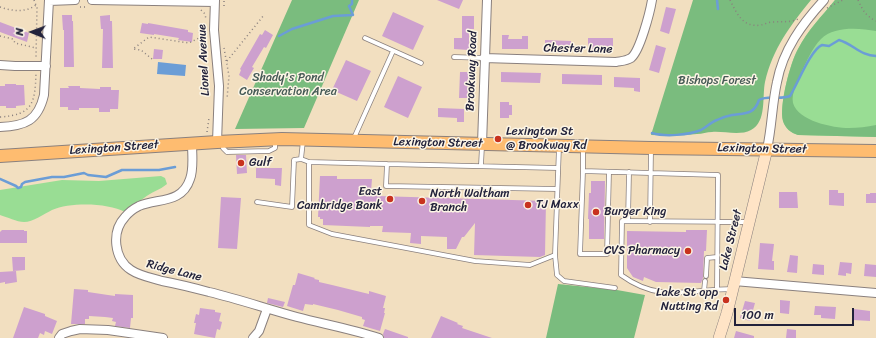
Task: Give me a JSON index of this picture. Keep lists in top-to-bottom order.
{
  "streets": {
    "main road": ["Lexington Street"],
    "street": [
      "Chester Lane",
      "Lionel Avenue",
      "Brookway Road",
      "Lake Street",
      "Ridge Lane"
    ]
  },
  "crossings": [
    ["Chester Lane", "Brookway Road"],
    ["Lionel Avenue", "Lexington Street"],
    ["Brookway Road", "Lexington Street"],
    ["Lexington Street", "Lake Street"],
    ["Lexington Street", "Ridge Lane"]
  ],
  "parks": ["Shady's Pond Conservation Area", "Bishops Forest"],
  "places": [
    "Lexington St @ Brookway Rd",
    "Gulf",
    "East Cambridge Bank",
    "North Waltham Branch",
    "TJ Maxx",
    "Burger King",
    "CVS Pharmacy",
    "Lake St opp Nutting Rd"
  ],
  "scale_bar": "100 m",
  "north": "left"
}
